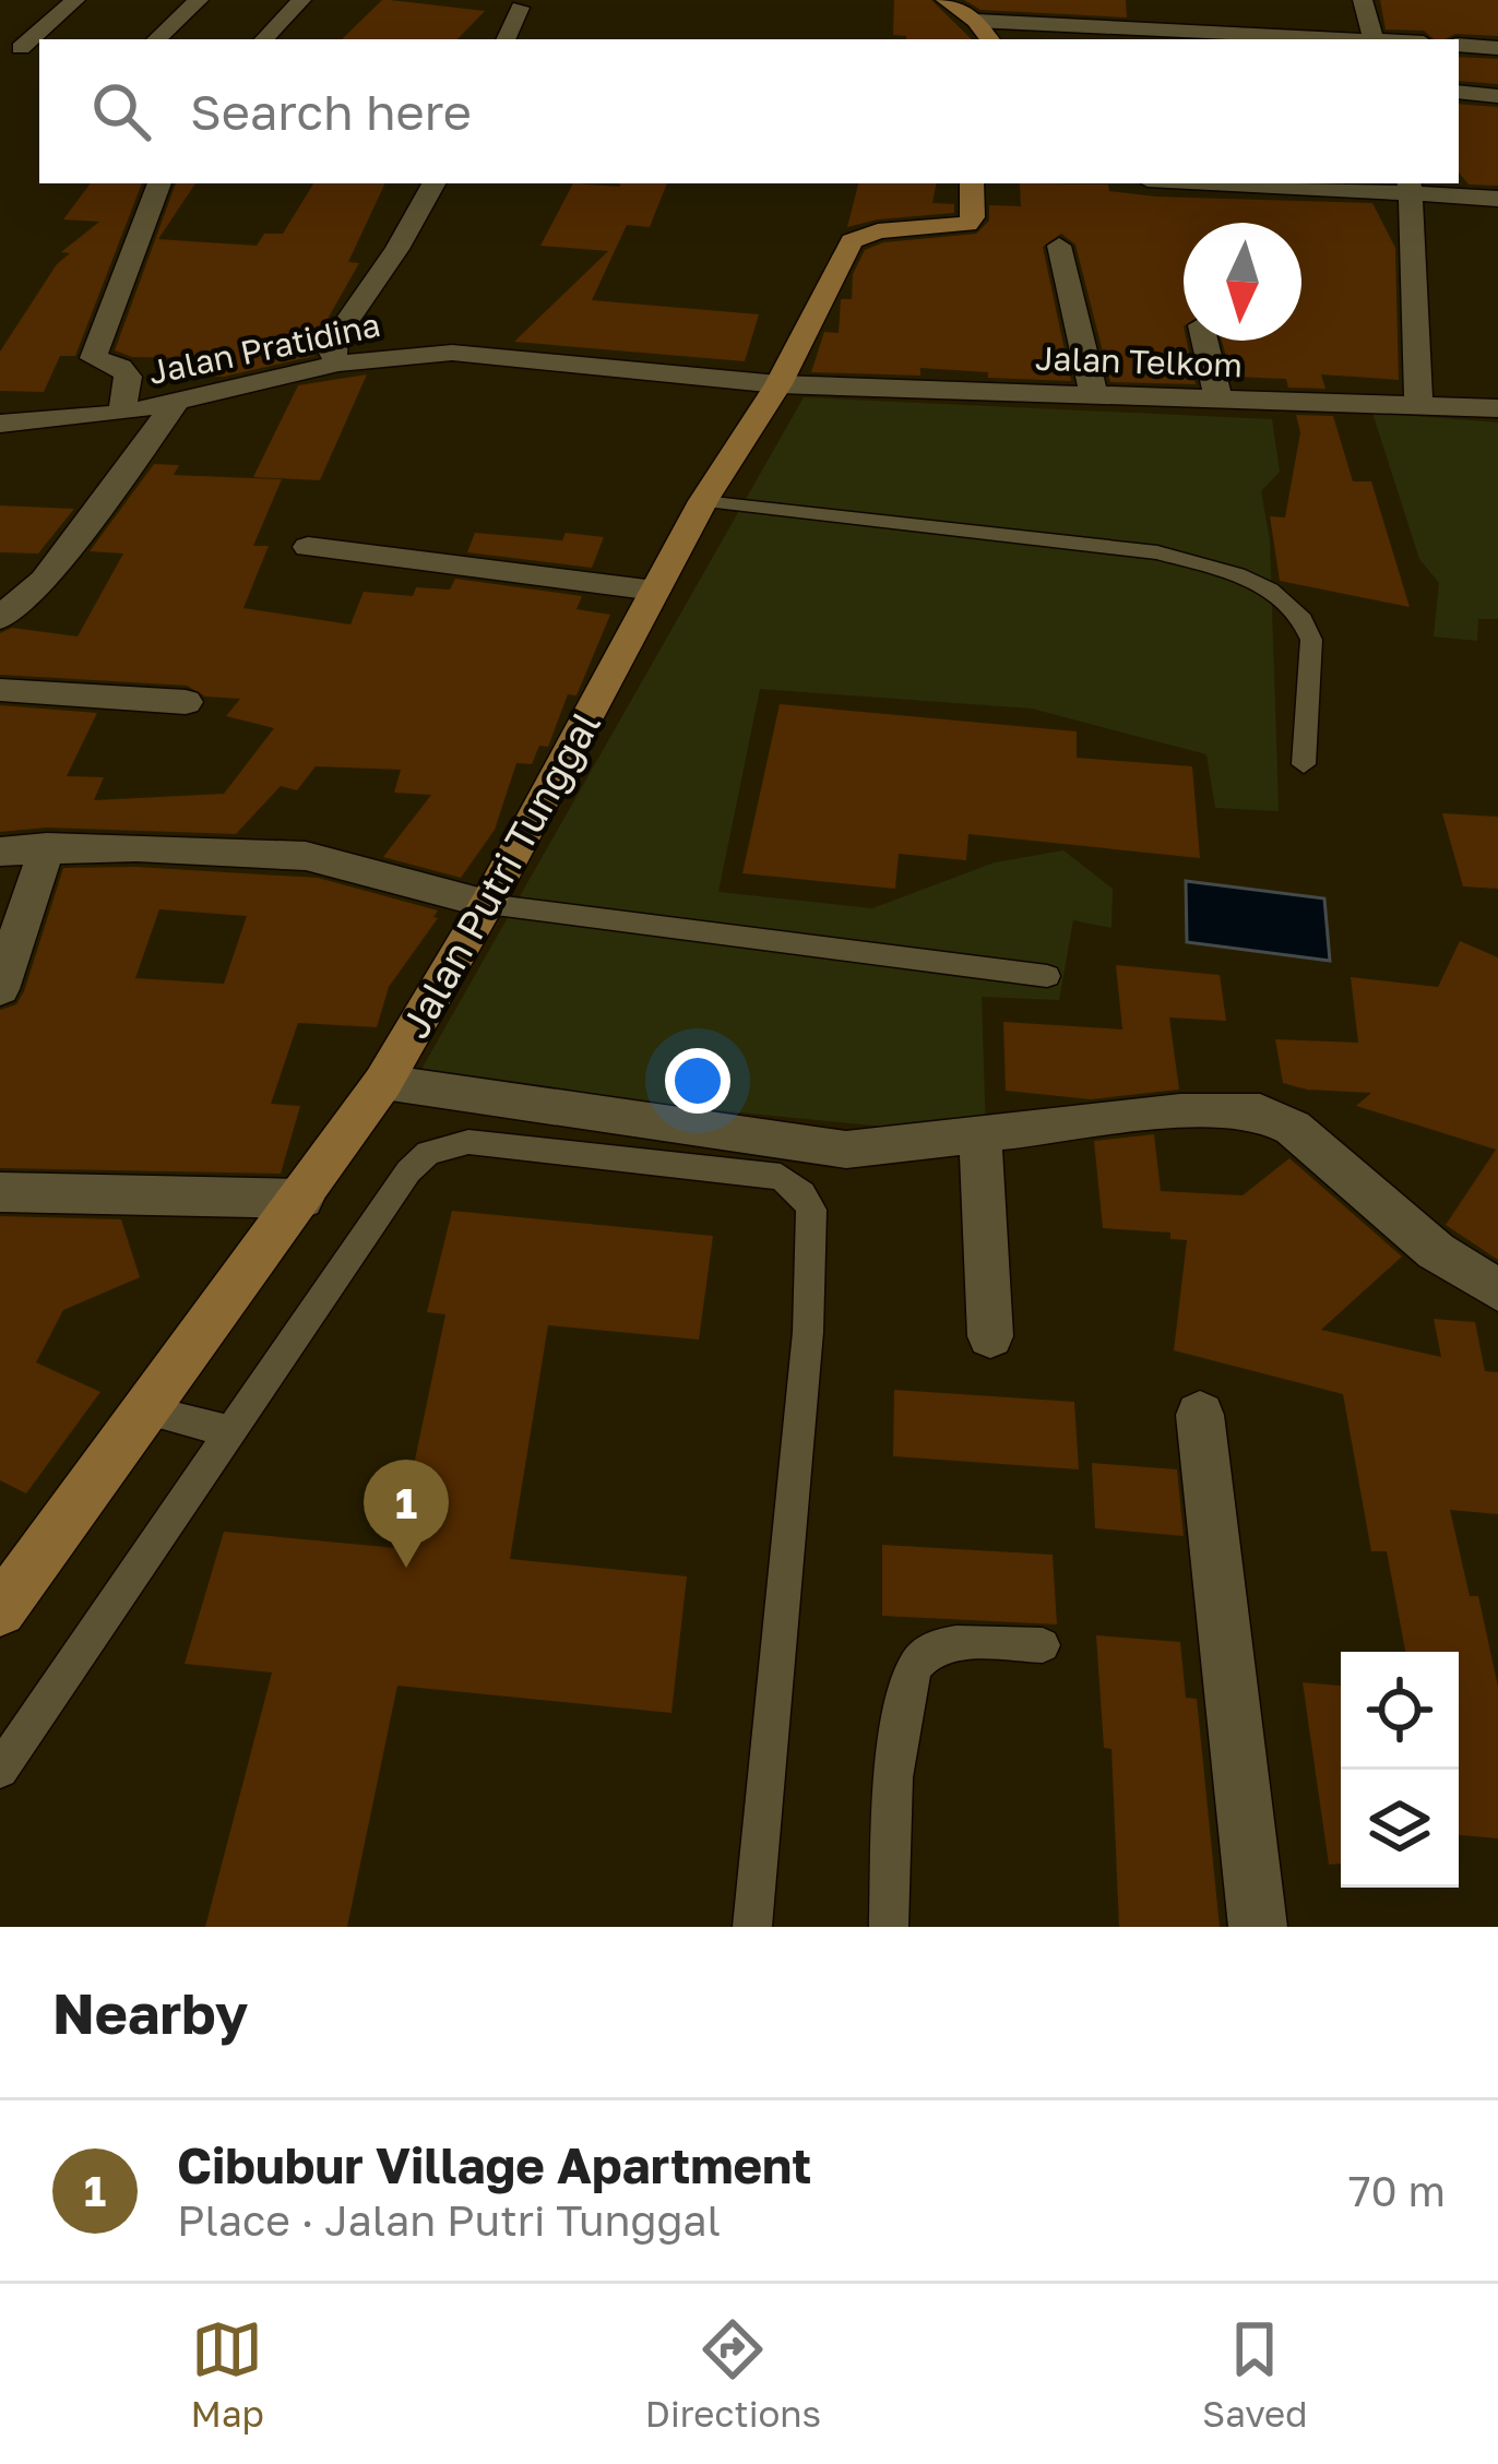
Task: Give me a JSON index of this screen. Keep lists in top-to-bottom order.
{
  "streets": {
    "street": ["Jalan Pratidina", "Jalan Telkom", "Jalan Putri Tunggal"]
  },
  "crossings": [
    ["Jalan Pratidina", "Jalan Telkom"],
    ["Jalan Pratidina", "Jalan Putri Tunggal"],
    ["Jalan Telkom", "Jalan Putri Tunggal"]
  ],
  "north": "bottom",
  "page": {
    "search": "Search here",
    "pins": "1",
    "heading": "Nearby",
    "list": [
      {
        "mark": "1",
        "name": "Cibubur Village Apartment",
        "note": "Place · Jalan Putri Tunggal",
        "value": "70 m"
      }
    ],
    "nav": ["Map", "Directions", "Saved"]
  }
}
